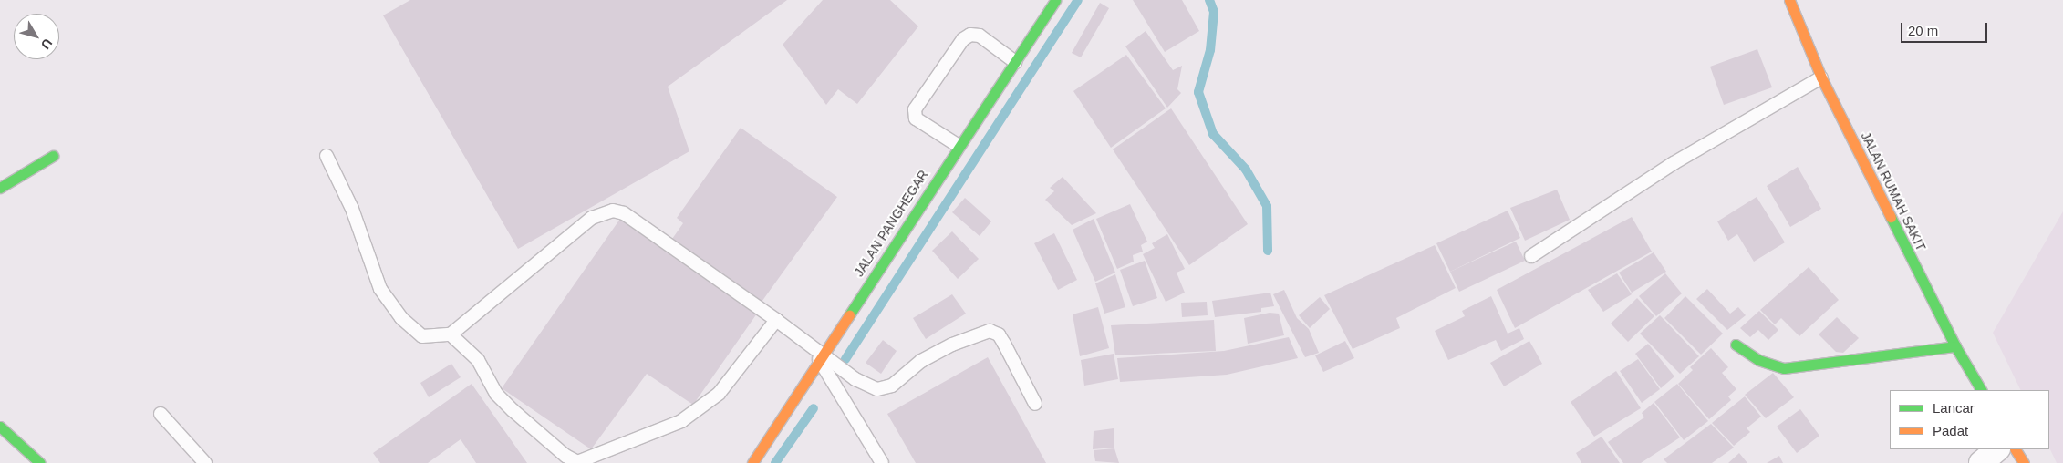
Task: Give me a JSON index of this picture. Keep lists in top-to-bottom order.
{
  "streets": {
    "street": ["JALAN RUMAH SAKIT", "JALAN PANGHEGAR"]
  },
  "legend": ["Lancar", "Padat"],
  "scale_bar": "20 m",
  "north": "bottom right"
}
